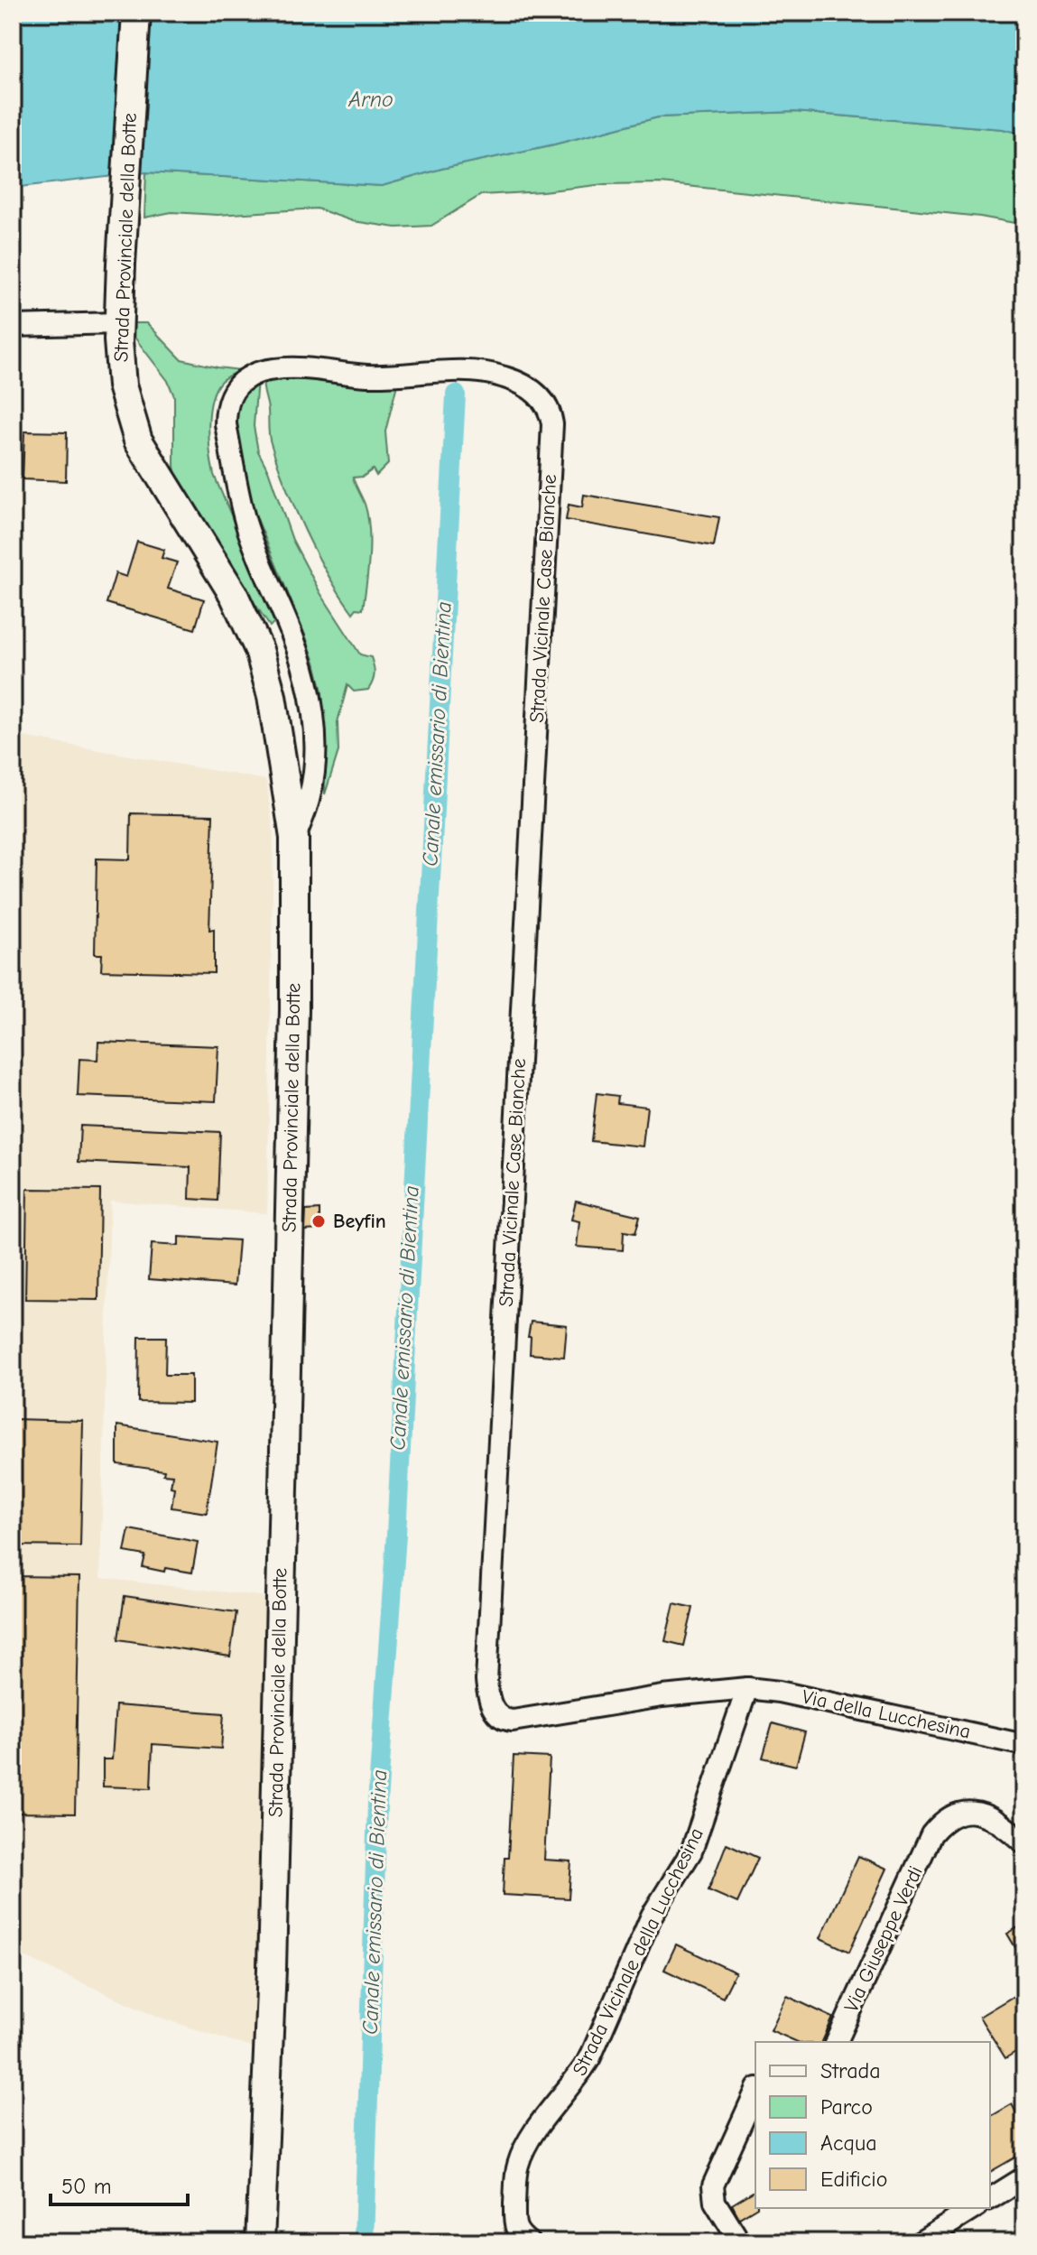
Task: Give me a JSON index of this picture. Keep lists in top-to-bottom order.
{
  "streets": {
    "main road": ["Strada Provinciale della Botte"],
    "street": [
      "Strada Vicinale Case Bianche",
      "Via della Lucchesina",
      "Via Giuseppe Verdi",
      "Strada Vicinale della Lucchesina"
    ]
  },
  "crossings": [
    ["Strada Provinciale della Botte", "Strada Vicinale Case Bianche"],
    ["Strada Vicinale Case Bianche", "Via della Lucchesina"],
    ["Strada Vicinale Case Bianche", "Strada Vicinale della Lucchesina"],
    ["Via della Lucchesina", "Strada Vicinale della Lucchesina"]
  ],
  "water": ["Arno", "Canale emissario di Bientina"],
  "places": ["Beyfin"],
  "legend": [
    "Strada",
    "Parco",
    "Acqua",
    "Edificio"
  ],
  "scale_bar": "50 m"
}
